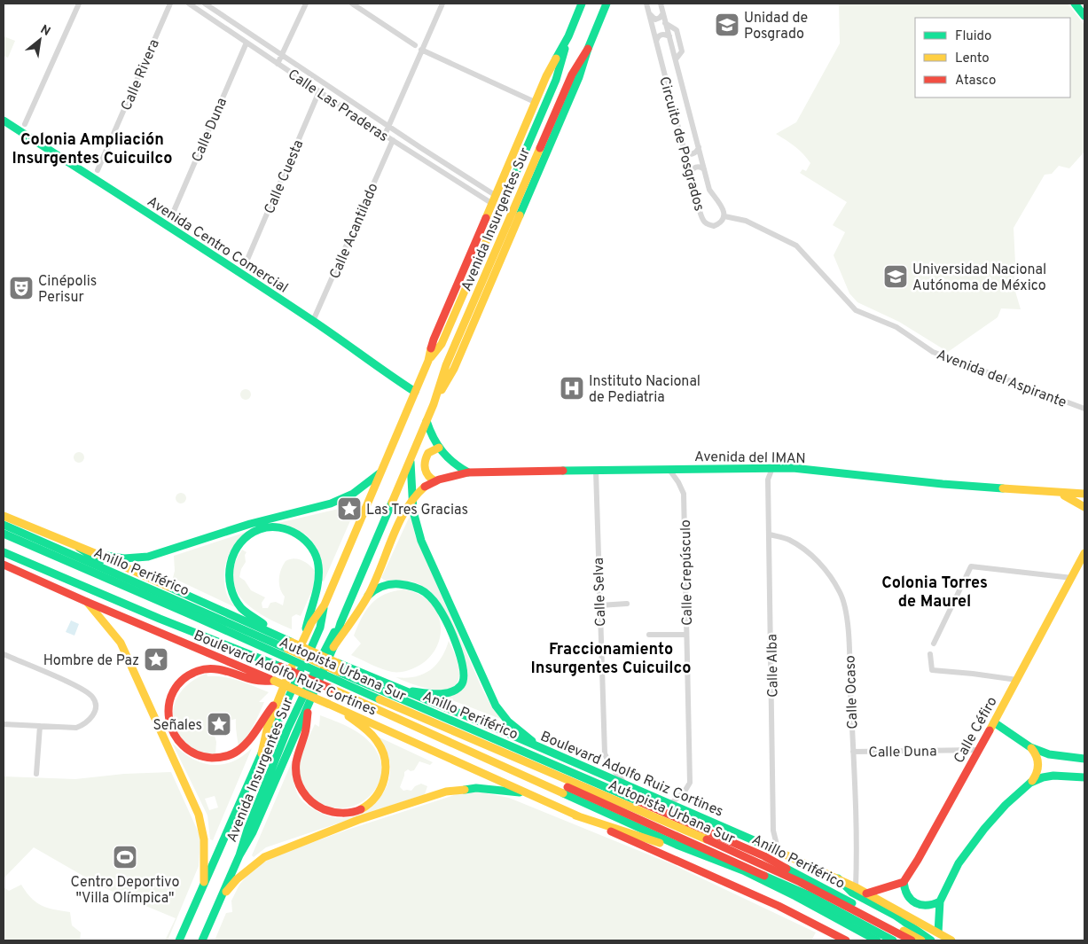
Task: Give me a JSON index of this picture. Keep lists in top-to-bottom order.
{
  "streets": {
    "main road": [
      "Avenida Insurgentes Sur",
      "Avenida Centro Comercial",
      "Avenida del IMAN",
      "Anillo Periférico",
      "Autopista Urbana Sur",
      "Boulevard Adolfo Ruiz Cortines",
      "Calle Céfiro"
    ],
    "street": [
      "Calle Rivera",
      "Calle Las Praderas",
      "Calle Duna",
      "Circuito de Posgrados",
      "Calle Cuesta",
      "Calle Acantilado",
      "Avenida del Aspirante",
      "Calle Crepúsculo",
      "Calle Selva",
      "Calle Alba",
      "Calle Ocaso"
    ]
  },
  "crossings": [
    ["Calle Las Praderas", "Calle Duna"],
    ["Calle Las Praderas", "Calle Cuesta"],
    ["Calle Las Praderas", "Avenida Insurgentes Sur"],
    ["Calle Las Praderas", "Calle Acantilado"],
    ["Calle Duna", "Calle Ocaso"],
    ["Calle Duna", "Calle Céfiro"],
    ["Circuito de Posgrados", "Avenida del Aspirante"],
    ["Avenida Insurgentes Sur", "Avenida Centro Comercial"],
    ["Avenida Insurgentes Sur", "Avenida del IMAN"],
    ["Calle Acantilado", "Avenida Centro Comercial"],
    ["Avenida del IMAN", "Calle Crepúsculo"],
    ["Avenida del IMAN", "Calle Selva"],
    ["Avenida del IMAN", "Calle Alba"],
    ["Anillo Periférico", "Boulevard Adolfo Ruiz Cortines"],
    ["Calle Crepúsculo", "Boulevard Adolfo Ruiz Cortines"],
    ["Calle Selva", "Boulevard Adolfo Ruiz Cortines"],
    ["Calle Alba", "Boulevard Adolfo Ruiz Cortines"],
    ["Calle Alba", "Calle Ocaso"],
    ["Boulevard Adolfo Ruiz Cortines", "Calle Ocaso"]
  ],
  "districts": ["Colonia Ampliación Insurgentes Cuicuilco", "Colonia Torres de Maurel", "Fraccionamiento Insurgentes Cuicuilco"],
  "places": {
    "school or university": ["Unidad de Posgrado", "Universidad Nacional Autónoma de México"],
    "theatre": ["Cinépolis Perisur"],
    "hospital": ["Instituto Nacional de Pediatria"],
    "place": ["Las Tres Gracias", "Hombre de Paz", "Señales"],
    "sports": ["Centro Deportivo \"Villa Olímpica\""]
  },
  "legend": ["Fluido", "Lento", "Atasco"],
  "north": "top right"
}
